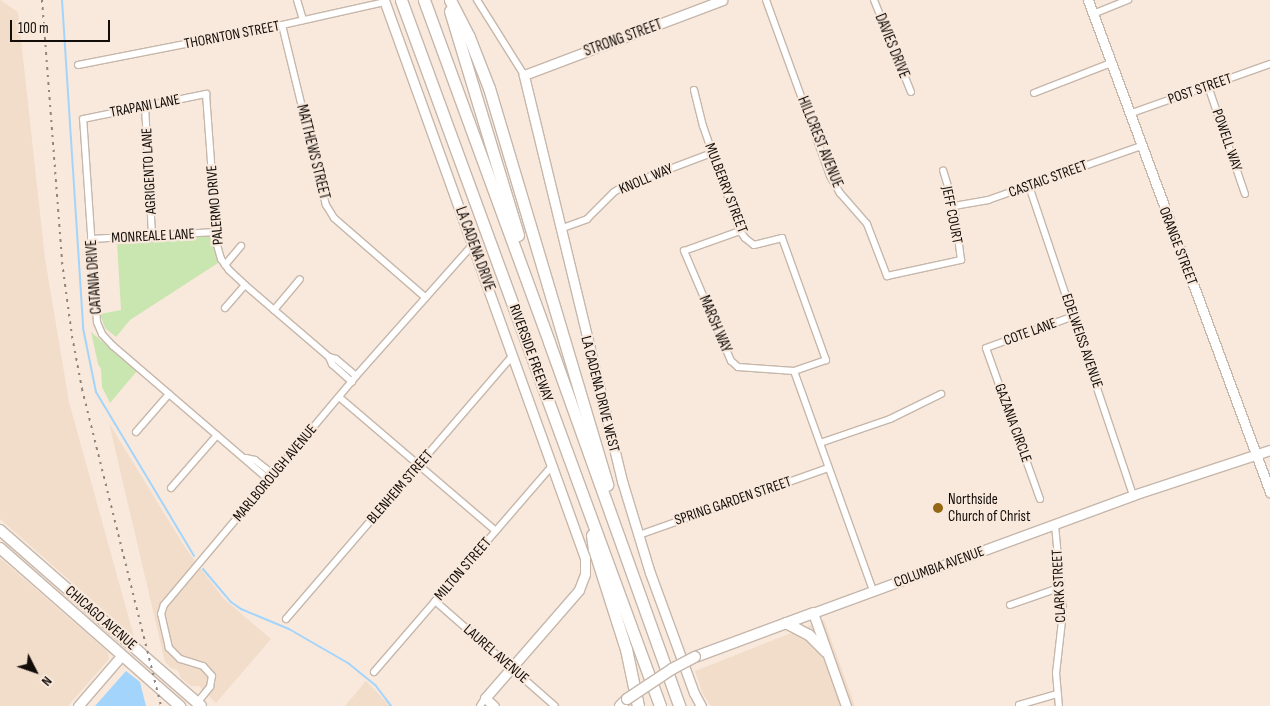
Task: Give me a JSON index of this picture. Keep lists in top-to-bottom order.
{
  "streets": {
    "highway": ["RIVERSIDE FREEWAY"],
    "main road": ["COLUMBIA AVENUE", "CHICAGO AVENUE"],
    "street": [
      "THORNTON STREET",
      "STRONG STREET",
      "DAVIES DRIVE",
      "POST STREET",
      "TRAPANI LANE",
      "POWELL WAY",
      "HILLCREST AVENUE",
      "MATTHEWS STREET",
      "AGRIGENTO LANE",
      "KNOLL WAY",
      "CASTAIC STREET",
      "MULBERRY STREET",
      "PALERMO DRIVE",
      "JEFF COURT",
      "MONREALE LANE",
      "ORANGE STREET",
      "LA CADENA DRIVE",
      "CATANIA DRIVE",
      "MARSH WAY",
      "COTE LANE",
      "EDELWEISS AVENUE",
      "LA CADENA DRIVE WEST",
      "GAZANIA CIRCLE",
      "MARLBOROUGH AVENUE",
      "BLENHEIM STREET",
      "SPRING GARDEN STREET",
      "MILTON STREET",
      "CLARK STREET",
      "LAUREL AVENUE"
    ]
  },
  "crossings": [
    ["THORNTON STREET", "MATTHEWS STREET"],
    ["THORNTON STREET", "LA CADENA DRIVE"],
    ["STRONG STREET", "LA CADENA DRIVE WEST"],
    ["POST STREET", "POWELL WAY"],
    ["POST STREET", "ORANGE STREET"],
    ["TRAPANI LANE", "AGRIGENTO LANE"],
    ["TRAPANI LANE", "PALERMO DRIVE"],
    ["TRAPANI LANE", "CATANIA DRIVE"],
    ["HILLCREST AVENUE", "JEFF COURT"],
    ["MATTHEWS STREET", "MARLBOROUGH AVENUE"],
    ["AGRIGENTO LANE", "MONREALE LANE"],
    ["KNOLL WAY", "MULBERRY STREET"],
    ["KNOLL WAY", "LA CADENA DRIVE WEST"],
    ["CASTAIC STREET", "JEFF COURT"],
    ["CASTAIC STREET", "ORANGE STREET"],
    ["CASTAIC STREET", "EDELWEISS AVENUE"],
    ["MULBERRY STREET", "MARSH WAY"],
    ["PALERMO DRIVE", "MONREALE LANE"],
    ["PALERMO DRIVE", "MARLBOROUGH AVENUE"],
    ["MONREALE LANE", "CATANIA DRIVE"],
    ["ORANGE STREET", "COLUMBIA AVENUE"],
    ["LA CADENA DRIVE", "MARLBOROUGH AVENUE"],
    ["LA CADENA DRIVE", "BLENHEIM STREET"],
    ["LA CADENA DRIVE", "MILTON STREET"],
    ["LA CADENA DRIVE", "LAUREL AVENUE"],
    ["CATANIA DRIVE", "MARLBOROUGH AVENUE"],
    ["COTE LANE", "EDELWEISS AVENUE"],
    ["COTE LANE", "GAZANIA CIRCLE"],
    ["EDELWEISS AVENUE", "COLUMBIA AVENUE"],
    ["LA CADENA DRIVE WEST", "SPRING GARDEN STREET"],
    ["MARLBOROUGH AVENUE", "CHICAGO AVENUE"],
    ["COLUMBIA AVENUE", "CLARK STREET"],
    ["MILTON STREET", "LAUREL AVENUE"]
  ],
  "places": ["Northside Church of Christ"],
  "scale_bar": "100 m",
  "north": "bottom right"
}
